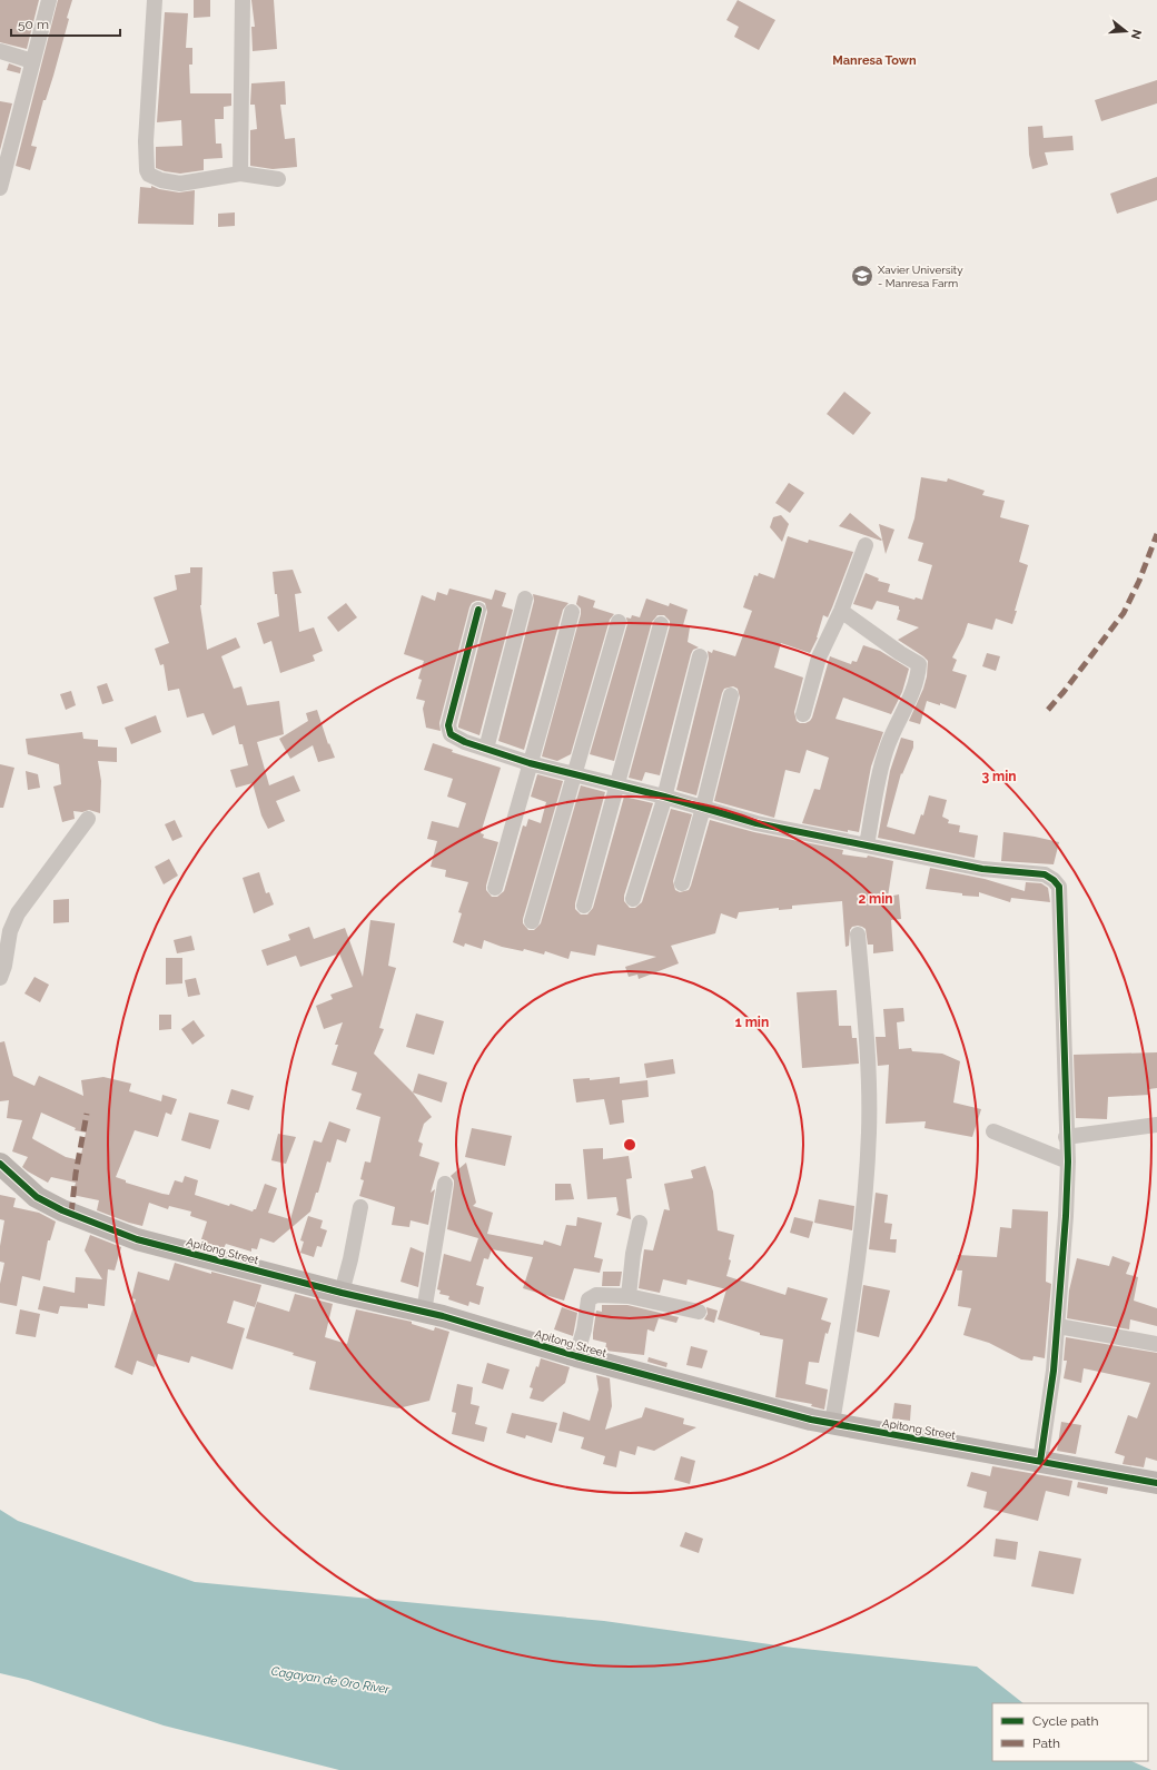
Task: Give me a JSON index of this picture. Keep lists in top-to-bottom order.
{
  "streets": {
    "street": ["Apitong Street"]
  },
  "districts": ["Manresa Town"],
  "water": ["Cagayan de Oro River"],
  "places": {
    "school or university": ["Xavier University - Manresa Farm"]
  },
  "legend": ["Cycle path", "Path"],
  "scale_bar": "50 m",
  "north": "right",
  "rings": ["3 min", "2 min", "1 min"]
}
